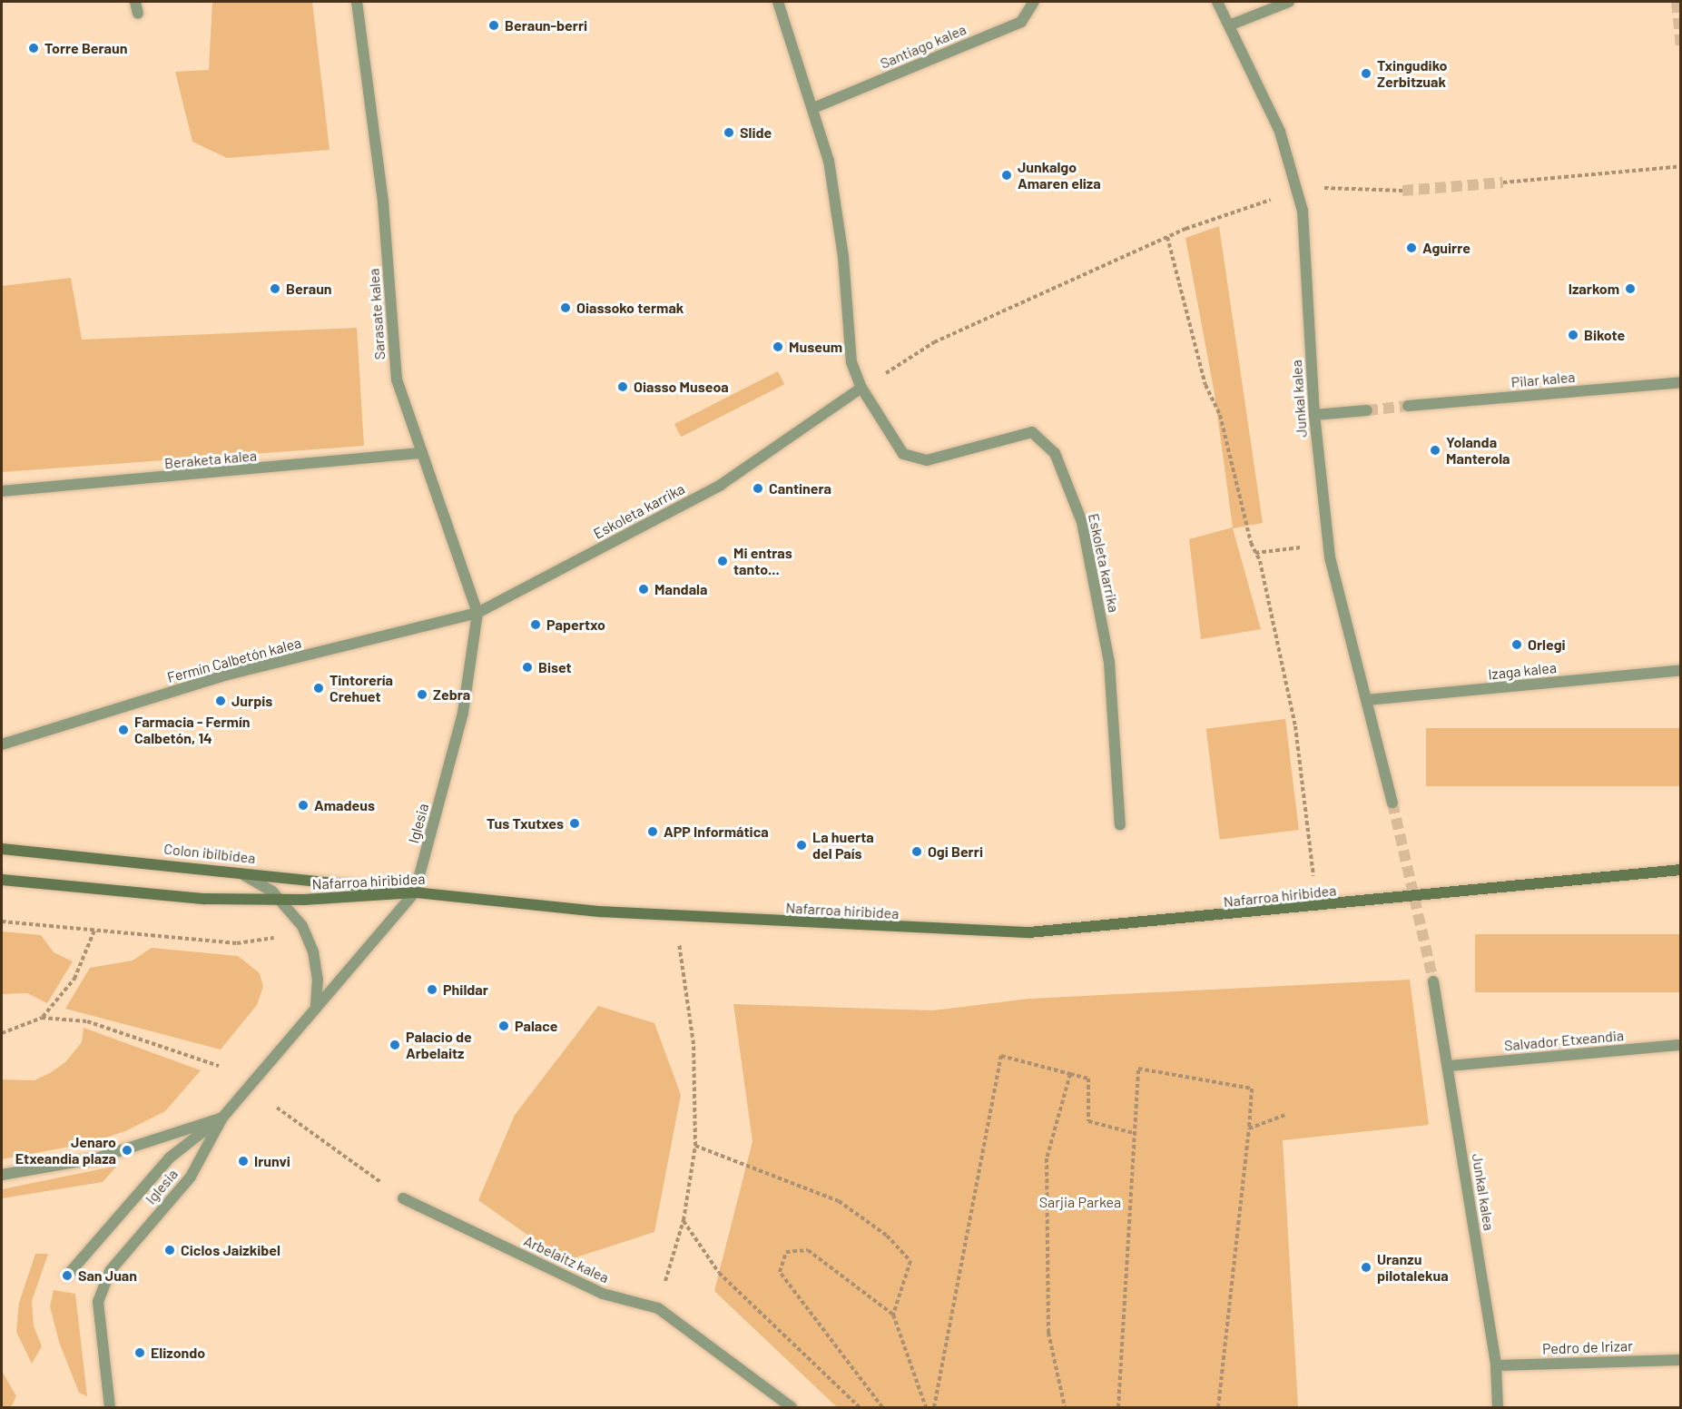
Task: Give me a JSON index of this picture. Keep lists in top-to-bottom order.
{
  "streets": {
    "main road": ["Colon ibilbidea", "Nafarroa hiribidea"],
    "street": [
      "Santiago kalea",
      "Sarasate kalea",
      "Pilar kalea",
      "Junkal kalea",
      "Beraketa kalea",
      "Eskoleta karrika",
      "Fermín Calbetón kalea",
      "Izaga kalea",
      "Iglesia",
      "Salvador Etxeandia",
      "Arbelaitz kalea",
      "Pedro de Irizar"
    ]
  },
  "crossings": [
    ["Santiago kalea", "Eskoleta karrika"],
    ["Sarasate kalea", "Beraketa kalea"],
    ["Sarasate kalea", "Eskoleta karrika"],
    ["Sarasate kalea", "Fermín Calbetón kalea"],
    ["Sarasate kalea", "Iglesia"],
    ["Junkal kalea", "Izaga kalea"],
    ["Junkal kalea", "Salvador Etxeandia"],
    ["Junkal kalea", "Pedro de Irizar"],
    ["Eskoleta karrika", "Fermín Calbetón kalea"],
    ["Eskoleta karrika", "Iglesia"],
    ["Fermín Calbetón kalea", "Iglesia"],
    ["Iglesia", "Colon ibilbidea"],
    ["Iglesia", "Nafarroa hiribidea"],
    ["Colon ibilbidea", "Nafarroa hiribidea"]
  ],
  "parks": ["Sarjia Parkea"],
  "places": [
    "Beraun-berri",
    "Torre Beraun",
    "Txingudiko Zerbitzuak",
    "Slide",
    "Junkalgo Amaren eliza",
    "Aguirre",
    "Beraun",
    "Izarkom",
    "Oiassoko termak",
    "Bikote",
    "Museum",
    "Oiasso Museoa",
    "Yolanda Manterola",
    "Cantinera",
    "Mi entras tanto...",
    "Mandala",
    "Papertxo",
    "Orlegi",
    "Biset",
    "Tintorería Crehuet",
    "Zebra",
    "Jurpis",
    "Farmacia - Fermín Calbetón, 14",
    "Amadeus",
    "Tus Txutxes",
    "APP Informática",
    "La huerta del País",
    "Ogi Berri",
    "Phildar",
    "Palace",
    "Palacio de Arbelaitz",
    "Jenaro Etxeandia plaza",
    "Irunvi",
    "Ciclos Jaizkibel",
    "Uranzu pilotalekua",
    "San Juan",
    "Elizondo"
  ]
}
